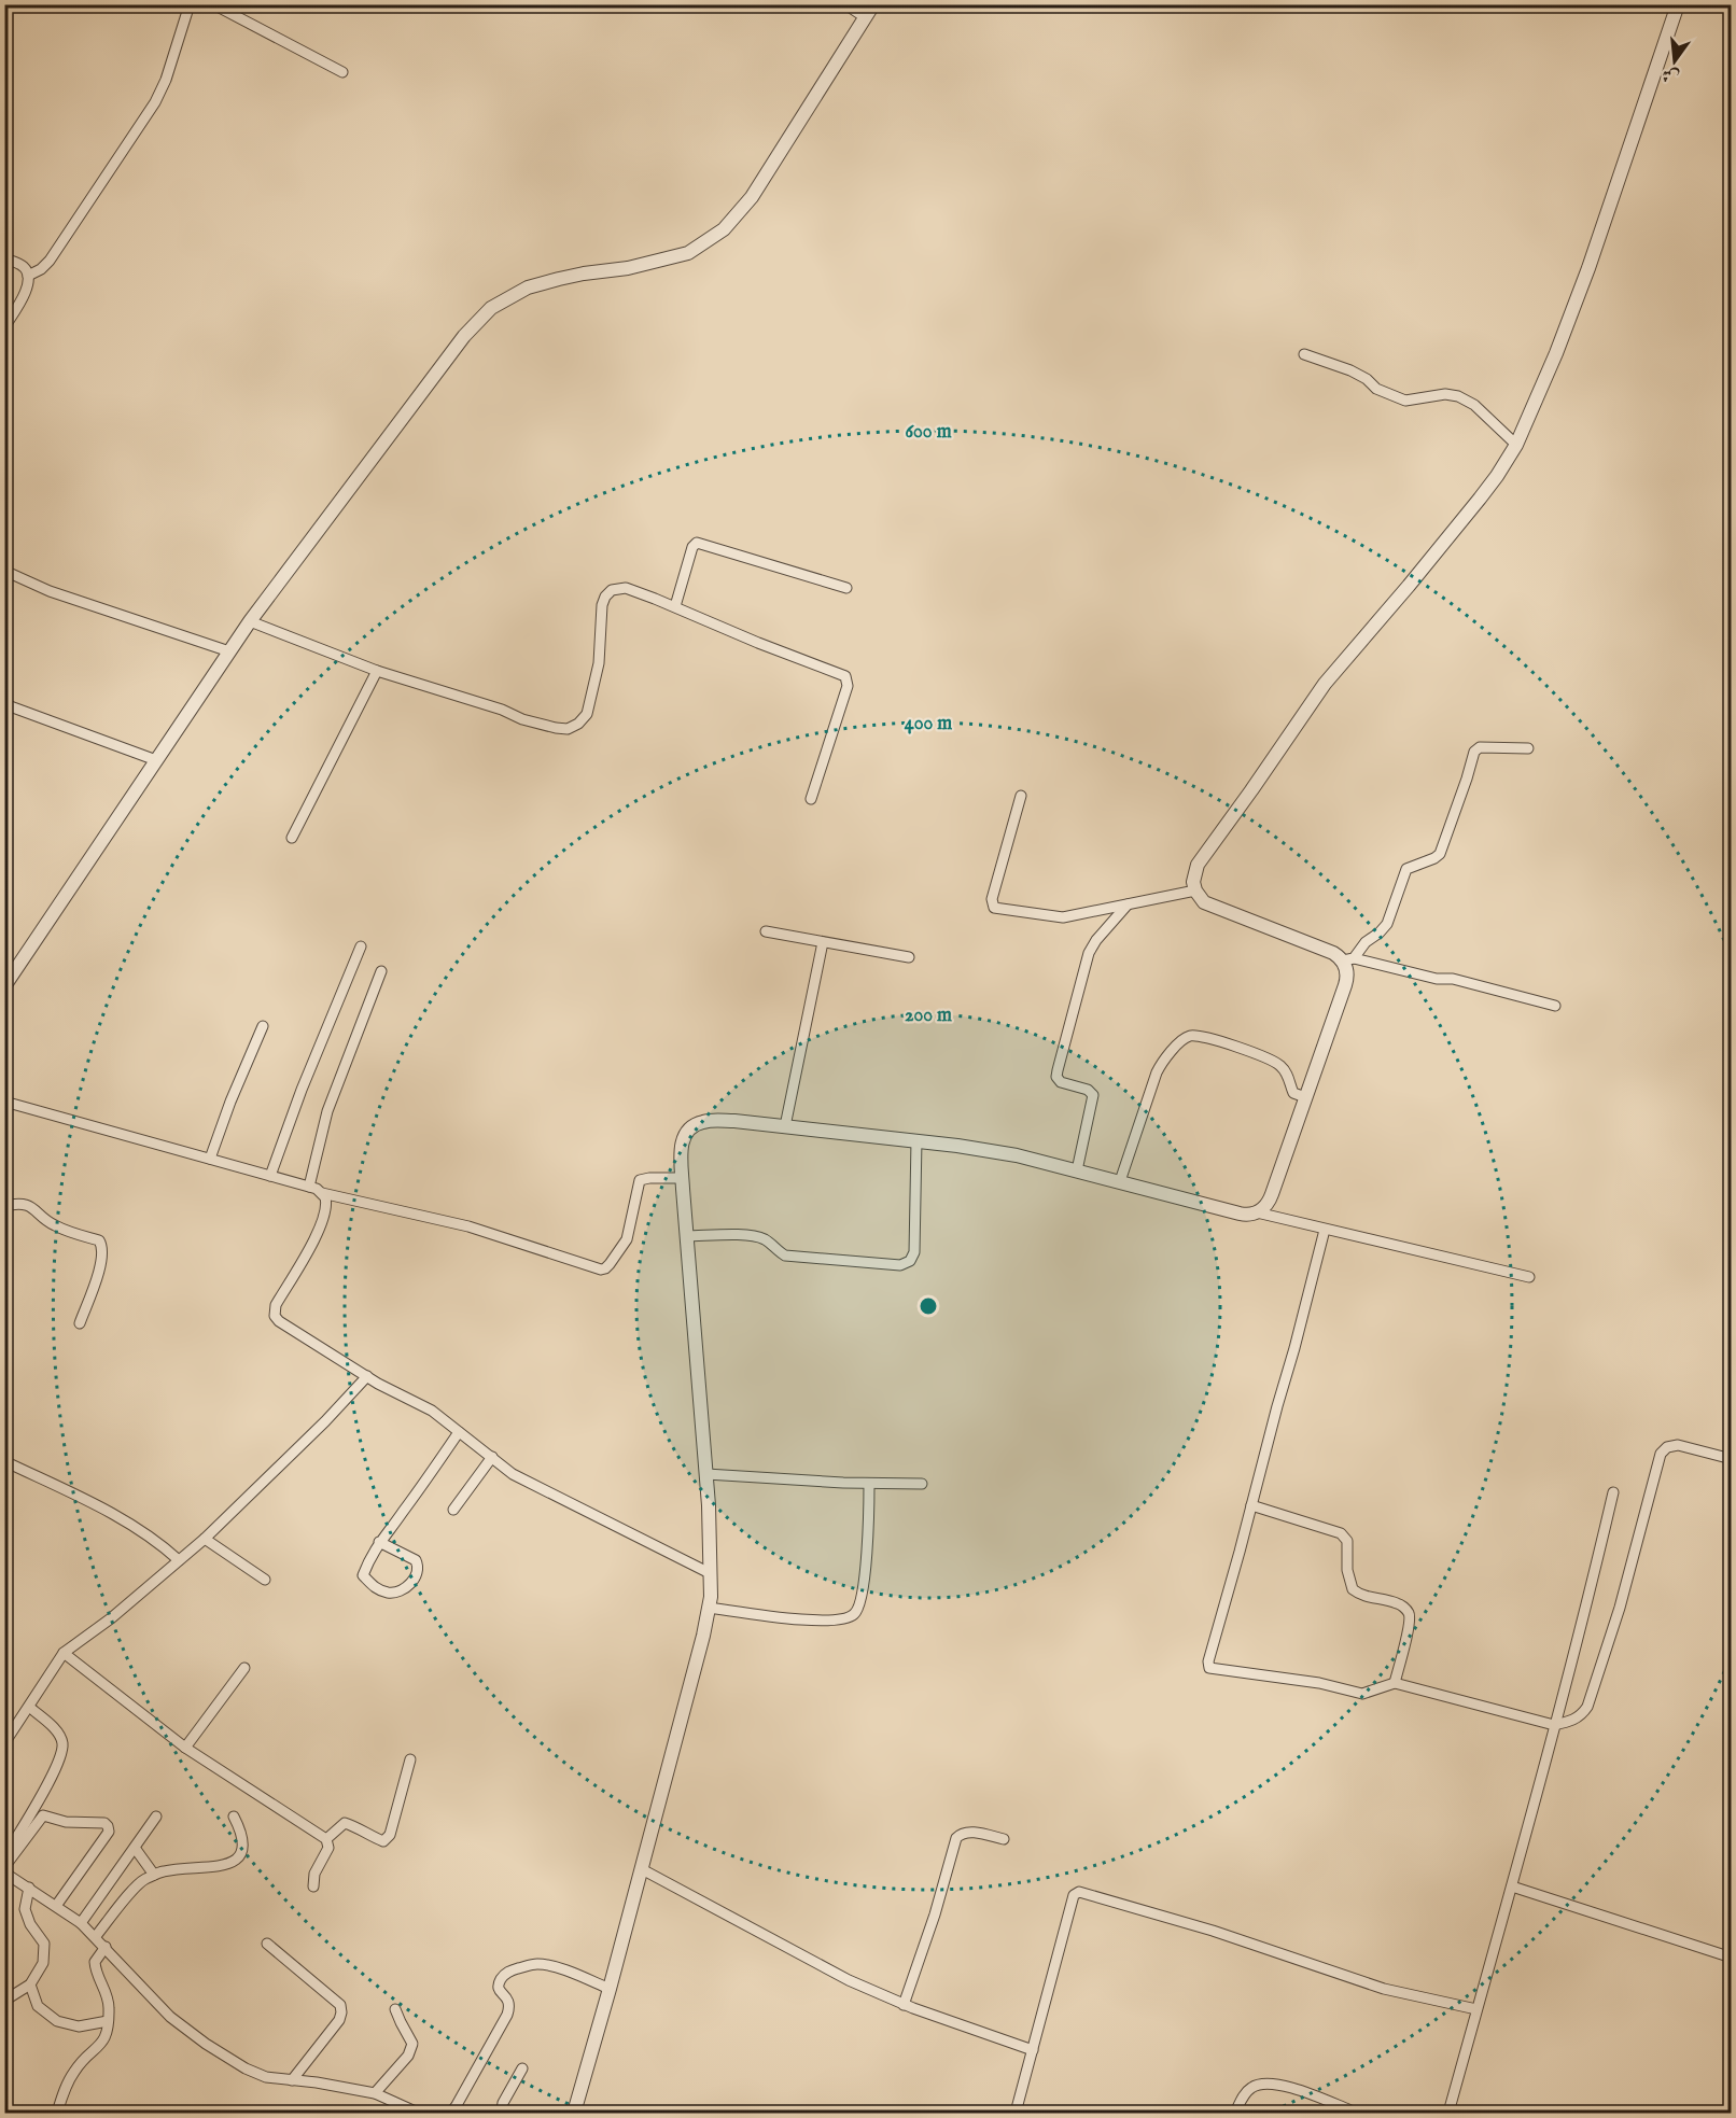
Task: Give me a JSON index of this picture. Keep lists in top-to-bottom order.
{
  "north": "bottom",
  "rings": ["600 m", "400 m", "200 m"]
}
